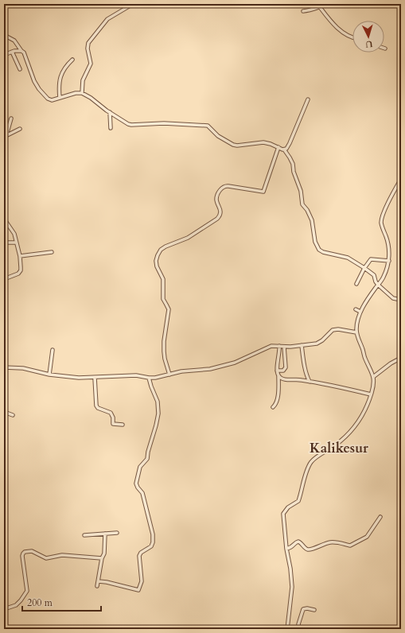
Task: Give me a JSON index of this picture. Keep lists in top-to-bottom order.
{
  "districts": ["Kalikesur"],
  "scale_bar": "200 m",
  "north": "bottom"
}
